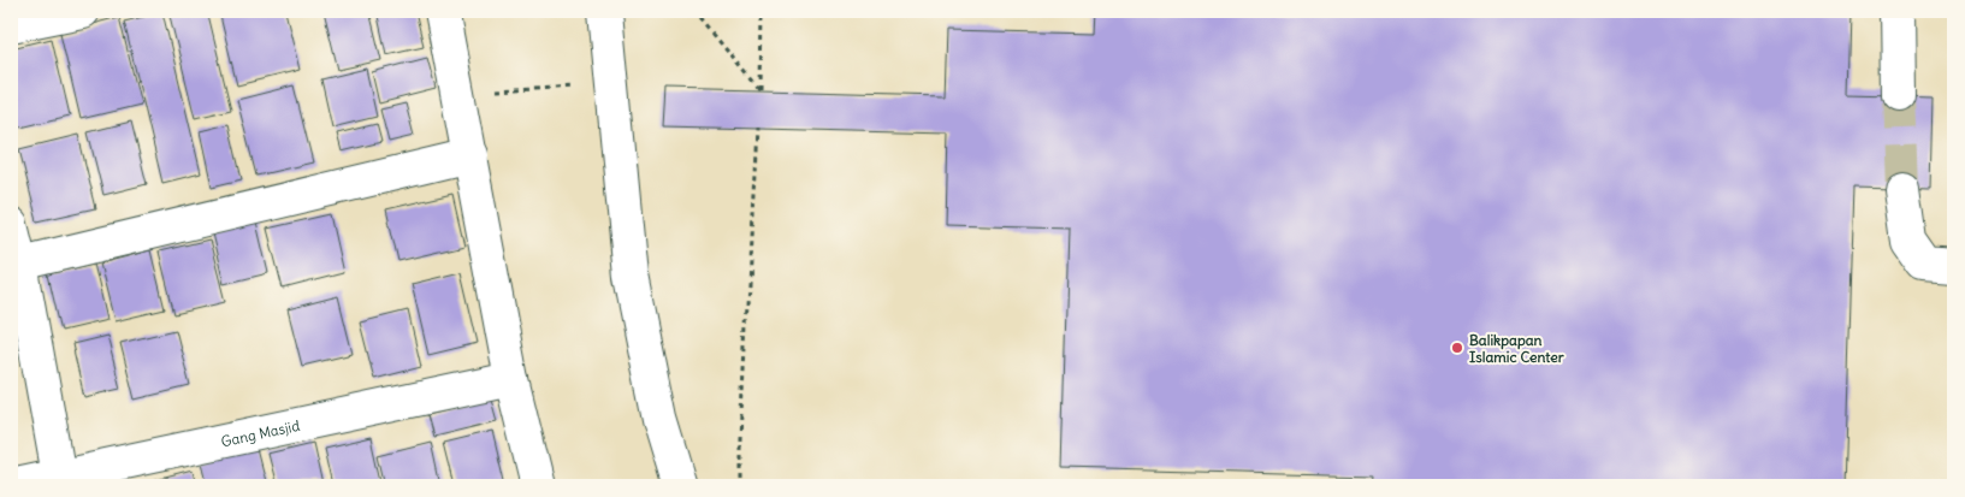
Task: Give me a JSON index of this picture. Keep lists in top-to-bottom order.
{
  "streets": {
    "street": ["Gang Masjid"]
  },
  "places": ["Balikpapan Islamic Center"]
}
